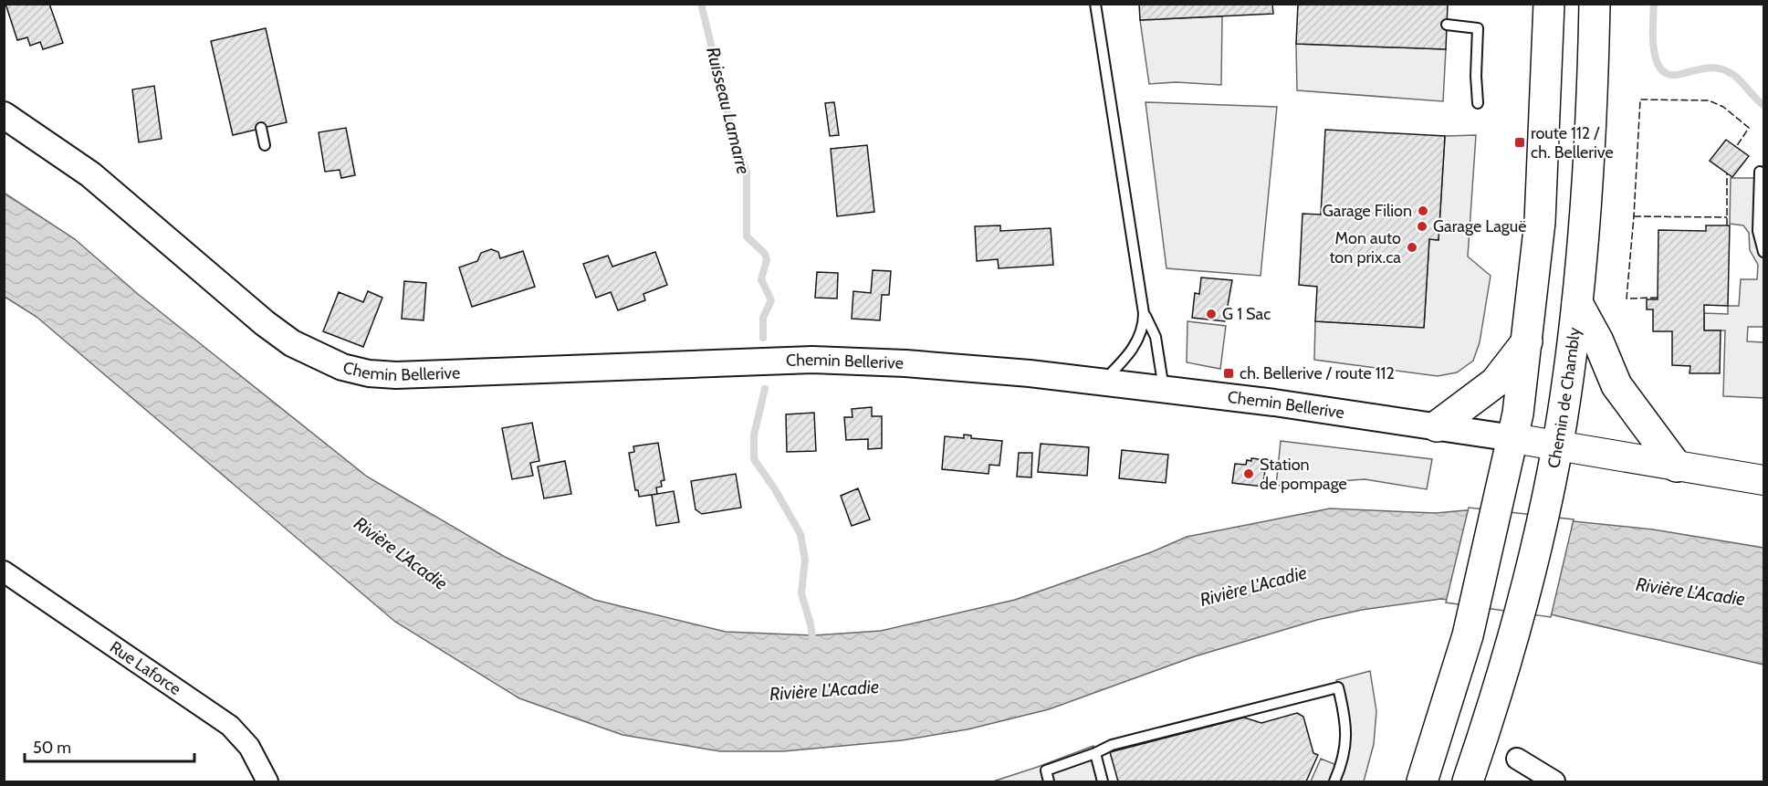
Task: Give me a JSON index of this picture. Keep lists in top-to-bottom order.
{
  "streets": {
    "main road": ["Chemin Bellerive", "Chemin de Chambly"],
    "street": ["Rue Laforce"]
  },
  "crossings": [
    ["Chemin Bellerive", "Chemin de Chambly"]
  ],
  "water": ["Ruisseau Lamarre", "Rivière L'Acadie"],
  "places": {
    "transit": ["route 112 / ch. Bellerive", "ch. Bellerive / route 112"],
    "other": [
      "Garage Filion",
      "Garage Laguë",
      "Mon auto ton prix.ca",
      "G 1 Sac",
      "Station de pompage"
    ]
  },
  "scale_bar": "50 m"
}
